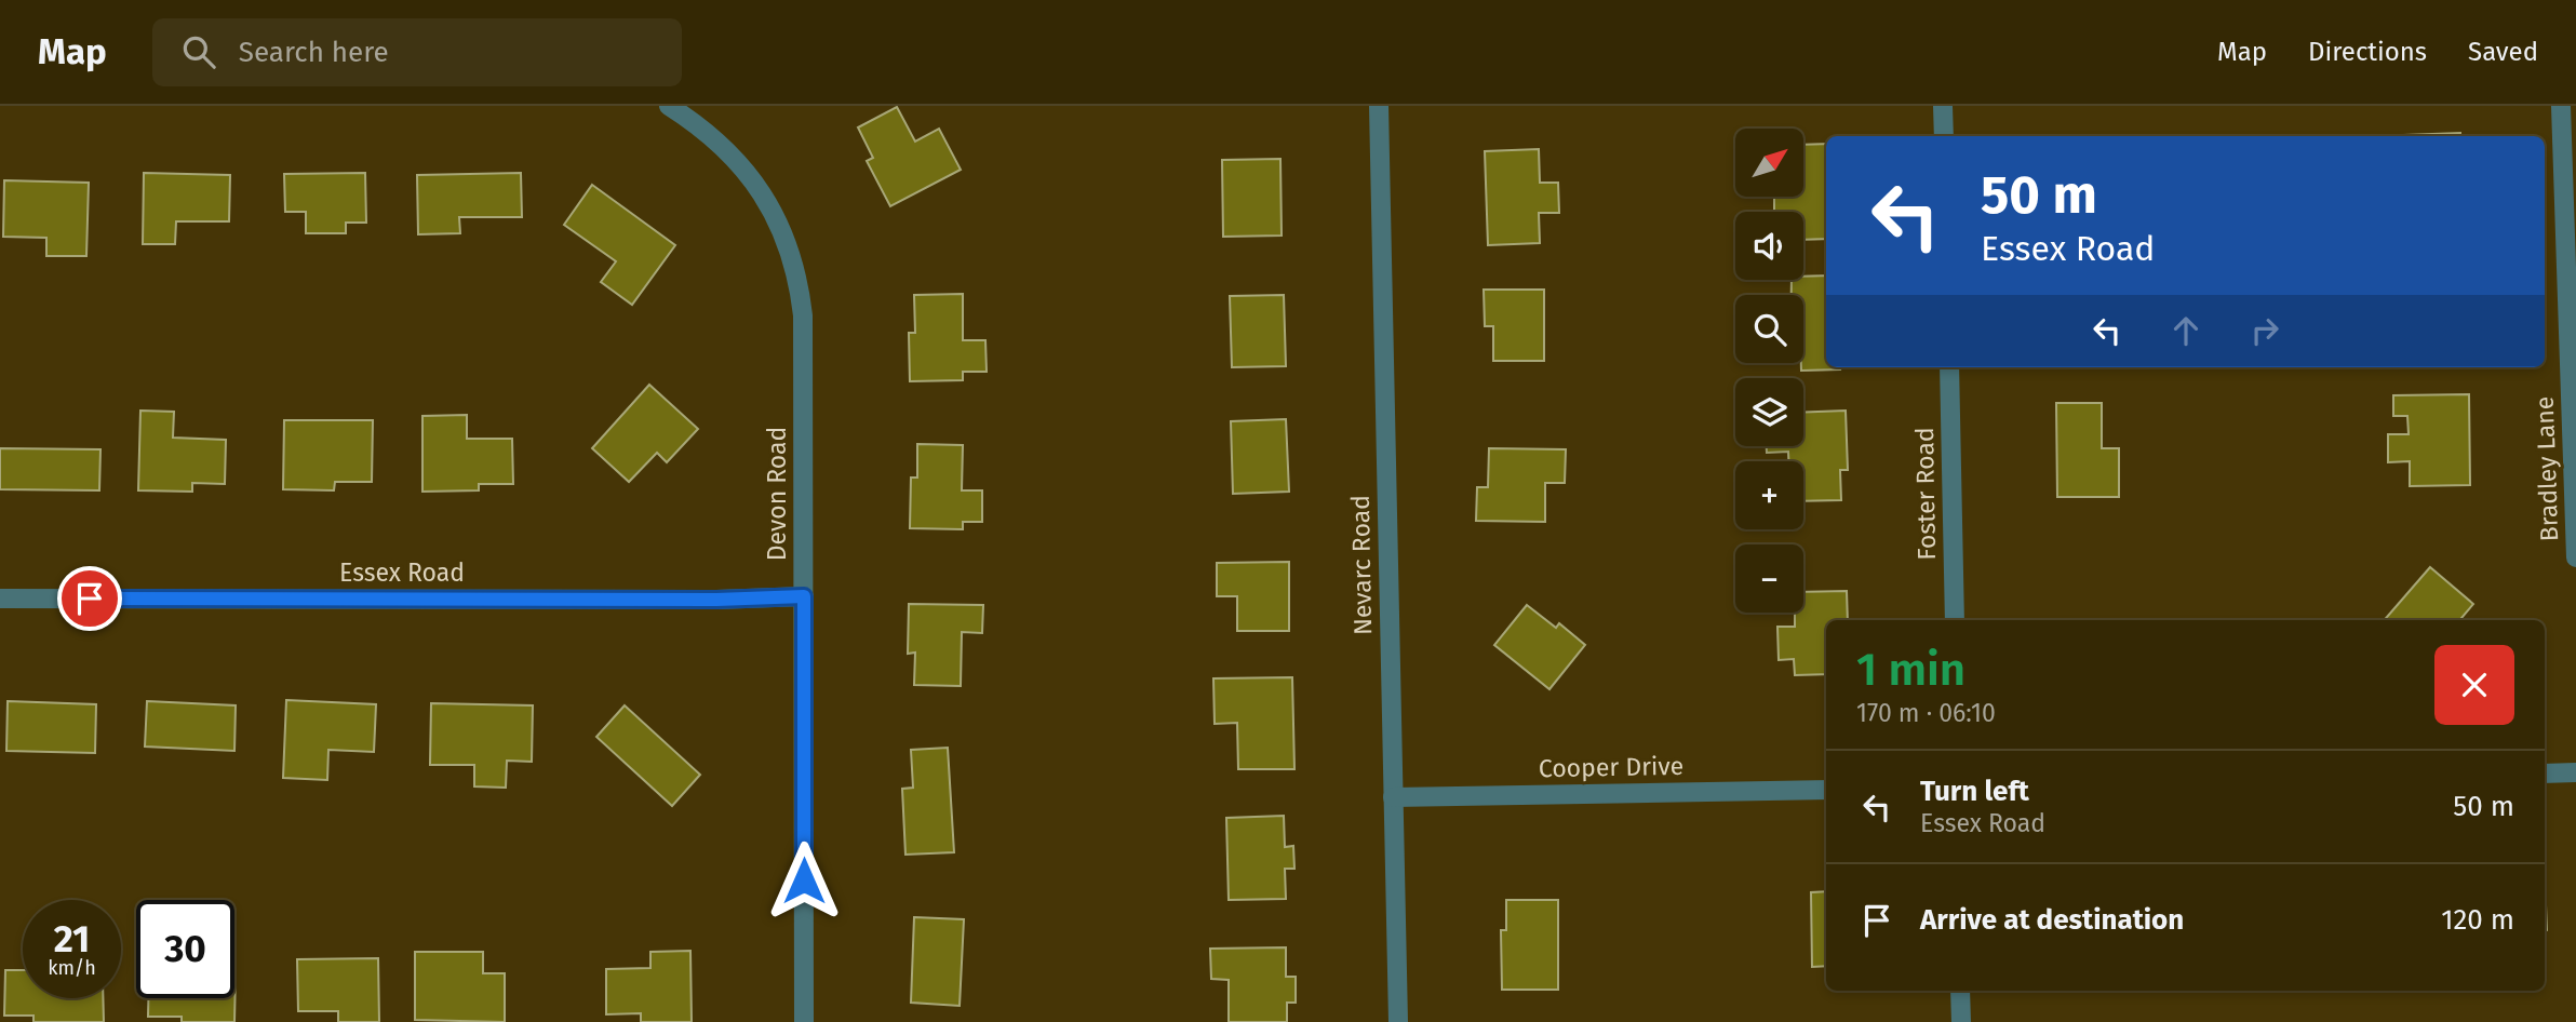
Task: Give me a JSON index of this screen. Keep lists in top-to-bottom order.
{
  "streets": {
    "street": [
      "Bradley Lane",
      "Devon Road",
      "Foster Road",
      "Nevarc Road",
      "Essex Road",
      "Cooper Drive"
    ]
  },
  "crossings": [
    ["Devon Road", "Essex Road"],
    ["Nevarc Road", "Cooper Drive"]
  ],
  "north": "top right",
  "page": {
    "header": "Map",
    "search": "Search here",
    "nav": ["Map", "Directions", "Saved"],
    "map_buttons": ["+", "−"],
    "turn": ["50 m", "Essex Road"],
    "heading": ["1 min", "170 m · 06:10"],
    "list": [
      {
        "name": "Turn left",
        "note": "Essex Road",
        "value": "50 m"
      },
      {
        "name": "Arrive at destination",
        "value": "120 m"
      }
    ],
    "speed": "21 km/h",
    "limit": "30"
  }
}
